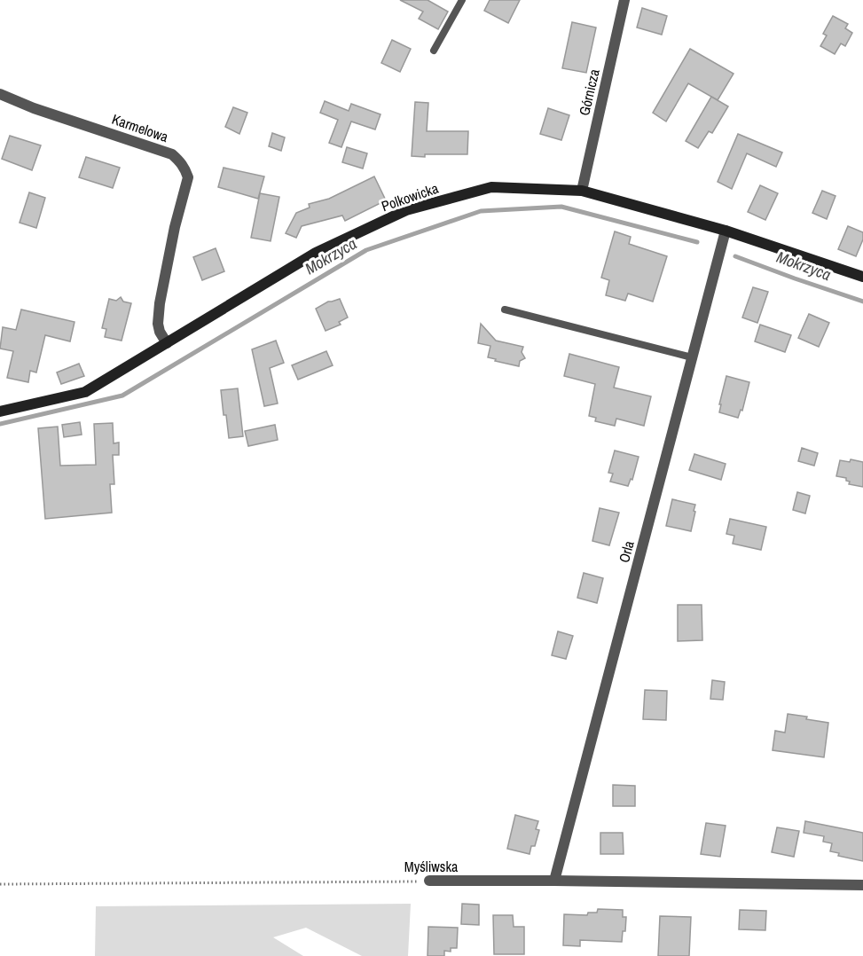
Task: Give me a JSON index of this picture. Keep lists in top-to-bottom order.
{
  "streets": {
    "street": [
      "Górnicza",
      "Karmelowa",
      "Polkowicka",
      "Orla",
      "Myśliwska"
    ]
  },
  "crossings": [
    ["Górnicza", "Polkowicka"],
    ["Karmelowa", "Polkowicka"],
    ["Polkowicka", "Orla"],
    ["Orla", "Myśliwska"]
  ],
  "water": ["Mokrzyca"]
}
